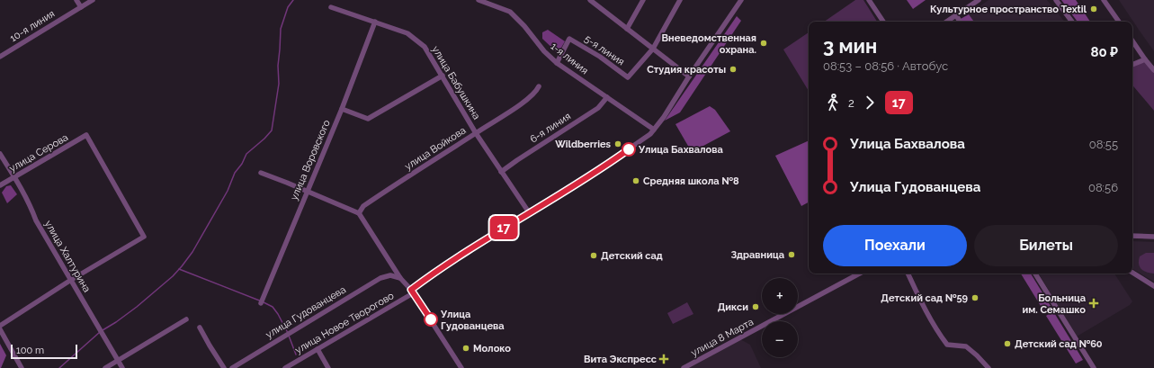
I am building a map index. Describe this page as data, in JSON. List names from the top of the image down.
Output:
{
  "streets": {
    "street": [
      "10-я линия",
      "5-я линия",
      "1-я линия",
      "улица Бабушкина",
      "6-я линия",
      "улица Войкова",
      "улица Серова",
      "улица Воровского",
      "улица Халтурина",
      "улица Гудованцева",
      "улица Новое Творогово",
      "улица 8 Марта"
    ]
  },
  "crossings": [
    ["5-я линия", "1-я линия"],
    ["1-я линия", "6-я линия"],
    ["улица Бабушкина", "6-я линия"],
    ["улица Бабушкина", "улица Войкова"],
    ["улица Бабушкина", "улица Воровского"],
    ["улица Серова", "улица Халтурина"]
  ],
  "places": {
    "other": [
      "Культурное пространство Textil",
      "Вневедомственная охрана.",
      "Студия красоты",
      "Wildberries",
      "Улица Бахвалова",
      "Средняя школа №8",
      "Здравница",
      "Детский сад",
      "Детский сад №59",
      "Дикси",
      "Улица Гудованцева",
      "Детский сад №60",
      "Молоко"
    ],
    "health": ["Больница им. Семашко", "Вита Экспресс"]
  },
  "lines": ["bus line 17"],
  "scale_bar": "100 m",
  "page": {
    "on_map": "17",
    "heading": ["3 мин", "08:53 – 08:56 · Автобус", "80 ₽"],
    "legs": ["2", "17"],
    "list": [
      {
        "name": "Улица Бахвалова",
        "value": "08:55"
      },
      {
        "name": "Улица Гудованцева",
        "value": "08:56"
      }
    ],
    "buttons": ["Поехали", "Билеты"],
    "map_buttons": ["+", "−"],
    "scale": "100 m"
  }
}
